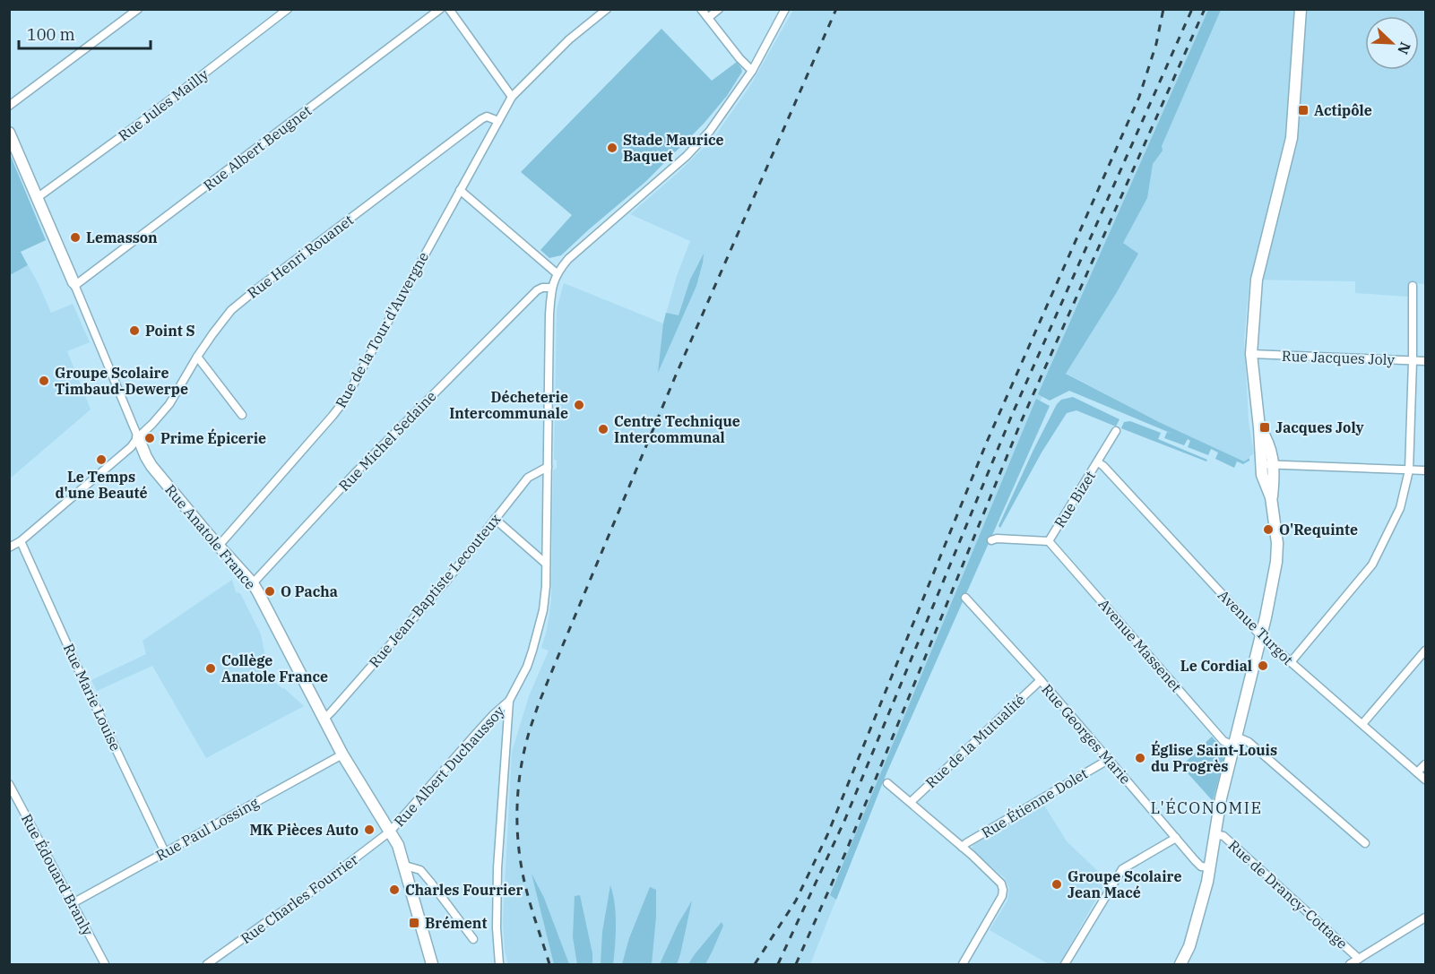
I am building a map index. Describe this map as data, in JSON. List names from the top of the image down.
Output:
{
  "streets": {
    "street": [
      "Rue Jules Mailly",
      "Rue Albert Beugnet",
      "Rue Henri Rouanet",
      "Rue de la Tour d'Auvergne",
      "Rue Jacques Joly",
      "Rue Michel Sedaine",
      "Rue Bizet",
      "Rue Anatole France",
      "Rue Jean-Baptiste Lecouteux",
      "Avenue Turgot",
      "Avenue Massenet",
      "Rue Marie Louise",
      "Rue Georges Marie",
      "Rue de la Mutualité",
      "Rue Albert Duchaussoy",
      "Rue Étienne Dolet",
      "Rue Paul Lossing",
      "Rue Édouard Branly",
      "Rue de Drancy-Cottage",
      "Rue Charles Fourrier"
    ]
  },
  "crossings": [
    ["Rue Jules Mailly", "Rue Anatole France"],
    ["Rue Albert Beugnet", "Rue Anatole France"],
    ["Rue Henri Rouanet", "Rue de la Tour d'Auvergne"],
    ["Rue Henri Rouanet", "Rue Anatole France"],
    ["Rue Henri Rouanet", "Rue Marie Louise"],
    ["Rue de la Tour d'Auvergne", "Rue Anatole France"],
    ["Rue Michel Sedaine", "Rue Anatole France"],
    ["Rue Bizet", "Avenue Turgot"],
    ["Rue Bizet", "Avenue Massenet"],
    ["Rue Anatole France", "Rue Jean-Baptiste Lecouteux"],
    ["Rue Anatole France", "Rue Albert Duchaussoy"],
    ["Rue Anatole France", "Rue Paul Lossing"],
    ["Rue Anatole France", "Rue Charles Fourrier"],
    ["Rue Marie Louise", "Rue Paul Lossing"],
    ["Rue Georges Marie", "Rue de la Mutualité"],
    ["Rue Georges Marie", "Rue Étienne Dolet"],
    ["Rue Albert Duchaussoy", "Rue Charles Fourrier"],
    ["Rue Paul Lossing", "Rue Édouard Branly"]
  ],
  "districts": ["L'ÉCONOMIE"],
  "places": {
    "transit": ["Actipôle", "Jacques Joly", "Brément"],
    "other": [
      "Stade Maurice Baquet",
      "Lemasson",
      "Point S",
      "Groupe Scolaire Timbaud-Dewerpe",
      "Décheterie Intercommunale",
      "Centre Technique Intercommunal",
      "Prime Épicerie",
      "Le Temps d'une Beauté",
      "O'Requinte",
      "O Pacha",
      "Le Cordial",
      "Collège Anatole France",
      "Église Saint-Louis du Progrès",
      "MK Pièces Auto",
      "Groupe Scolaire Jean Macé",
      "Charles Fourrier"
    ]
  },
  "scale_bar": "100 m",
  "north": "bottom right"
}
